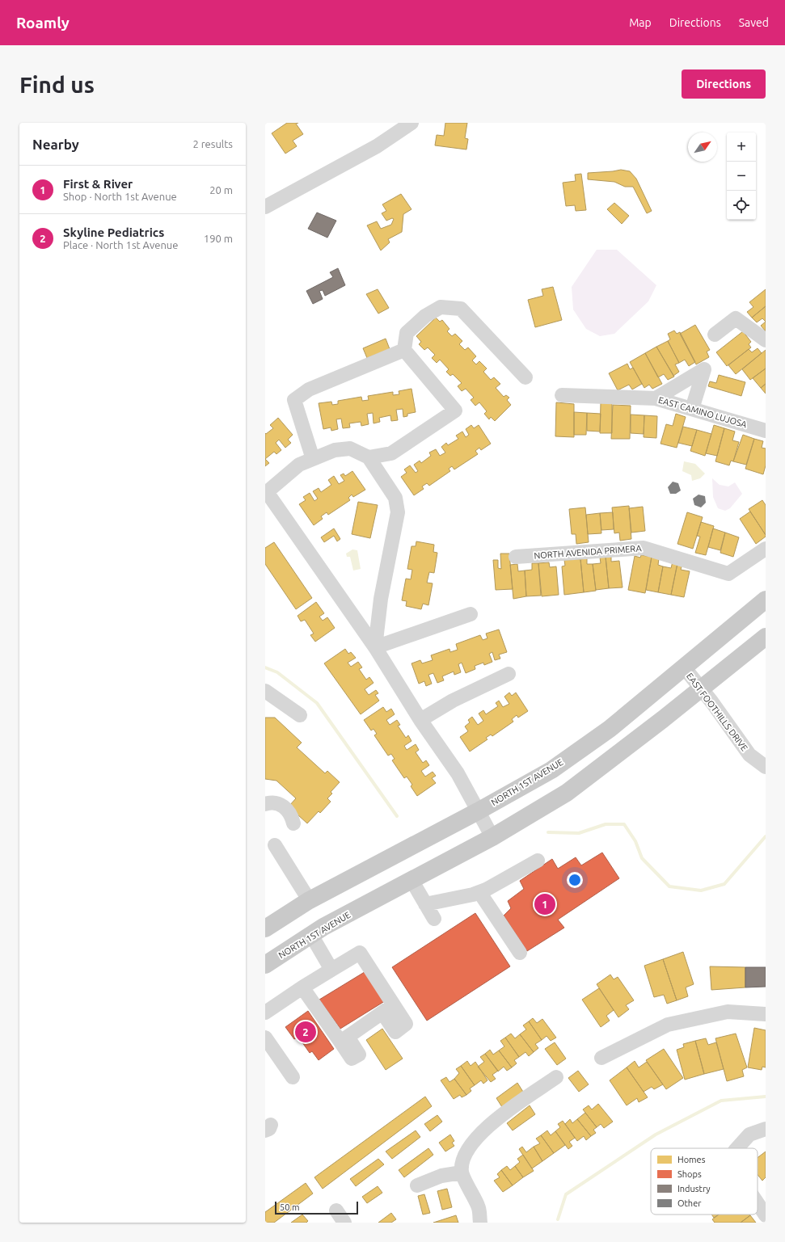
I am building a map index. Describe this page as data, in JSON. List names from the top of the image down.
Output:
{
  "streets": {
    "main road": ["NORTH 1ST AVENUE"],
    "street": ["EAST CAMINO LUJOSA", "NORTH AVENIDA PRIMERA", "EAST FOOTHILLS DRIVE"]
  },
  "crossings": [
    ["EAST FOOTHILLS DRIVE", "NORTH 1ST AVENUE"]
  ],
  "legend": [
    "Homes",
    "Shops",
    "Industry",
    "Other"
  ],
  "scale_bar": "50 m",
  "north": "top right",
  "page": {
    "header": "Roamly",
    "nav": ["Map", "Directions", "Saved"],
    "buttons": "Directions",
    "title": "Find us",
    "heading": ["Nearby", "2 results"],
    "map_buttons": ["+", "−"],
    "list": [
      {
        "mark": "1",
        "name": "First & River",
        "note": "Shop · North 1st Avenue",
        "value": "20 m"
      },
      {
        "mark": "2",
        "name": "Skyline Pediatrics",
        "note": "Place · North 1st Avenue",
        "value": "190 m"
      }
    ],
    "pins": ["1", "2"],
    "scale": "50 m"
  }
}
